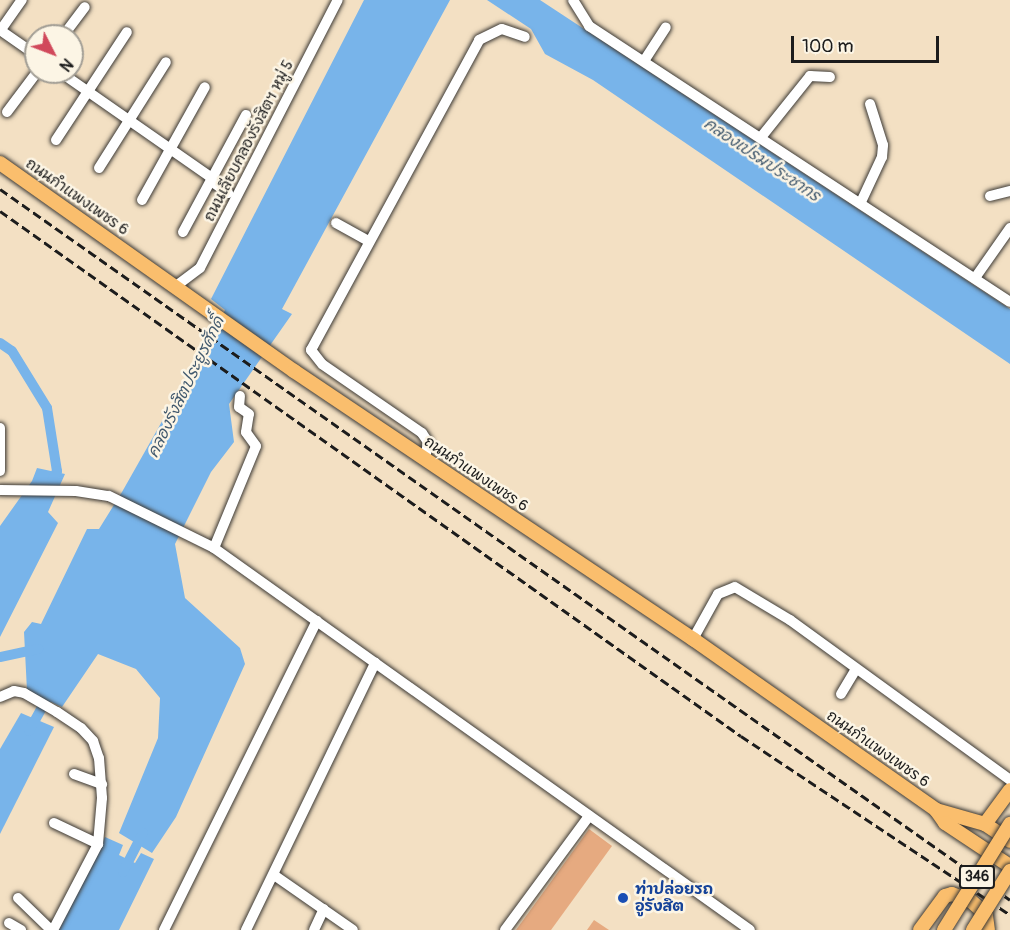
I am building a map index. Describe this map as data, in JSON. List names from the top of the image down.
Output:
{
  "streets": {
    "main road": ["ถนนกำแพงเพชร 6", "346"],
    "street": ["ถนนเลียบคลองรังสิตฯ หมู่ 5"]
  },
  "crossings": [
    ["ถนนเลียบคลองรังสิตฯ หมู่ 5", "ถนนกำแพงเพชร 6"]
  ],
  "water": ["คลองเปรมประชากร", "คลองรังสิตประยูรศักดิ์"],
  "places": ["ท่าปล่อยรถ อู่รังสิต"],
  "scale_bar": "100 m",
  "north": "bottom right"
}
